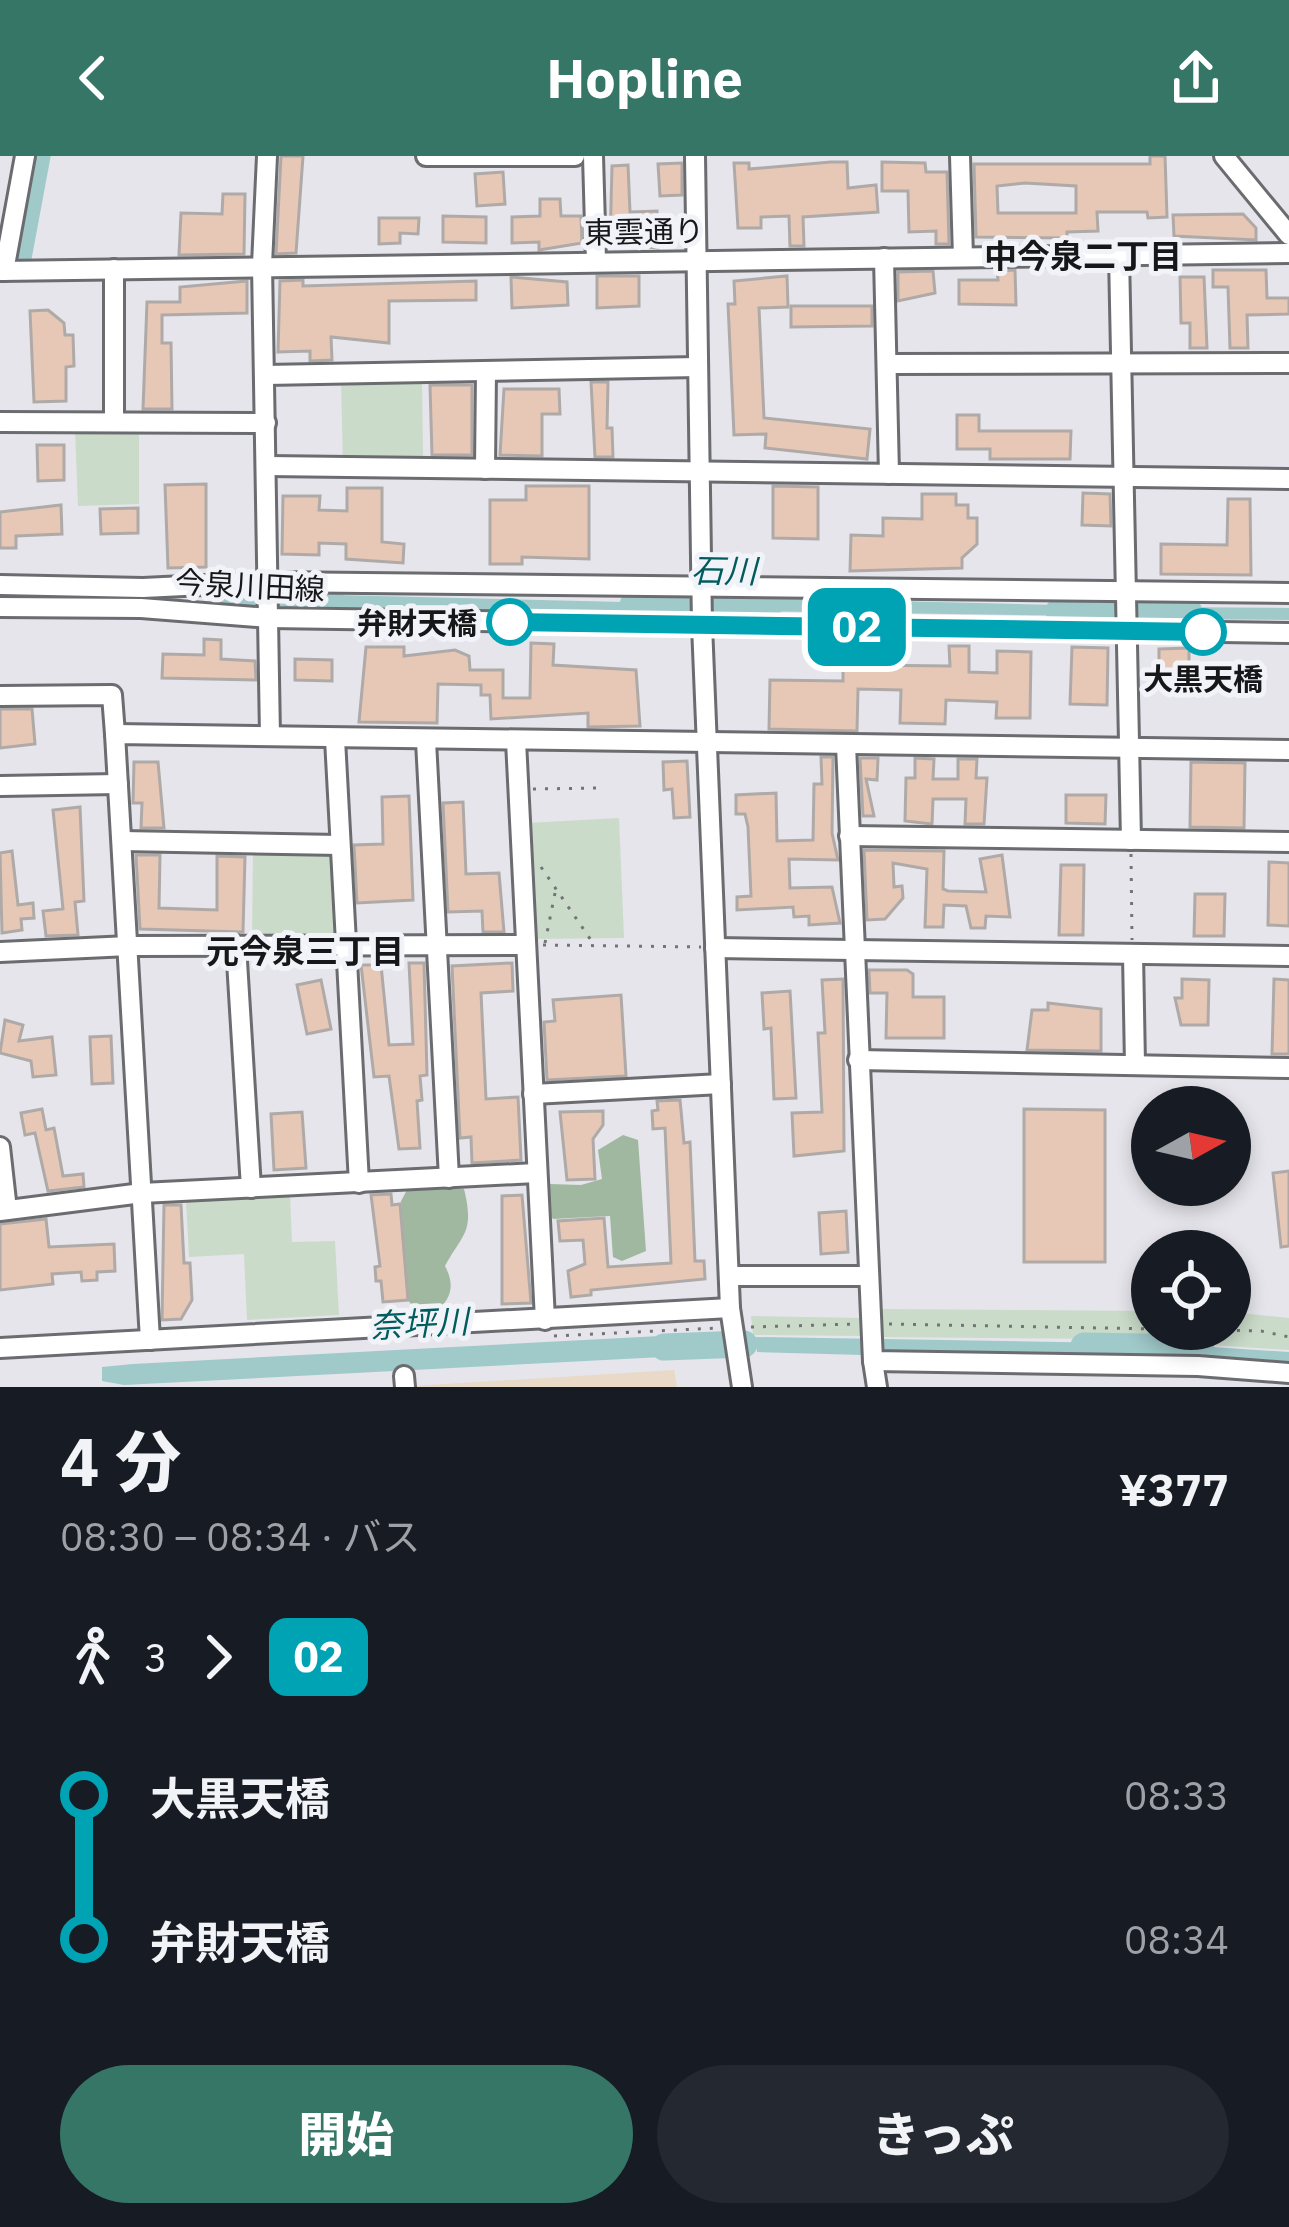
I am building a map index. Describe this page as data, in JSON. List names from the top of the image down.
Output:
{
  "streets": {
    "street": ["東雲通り", "今泉川田線"]
  },
  "districts": ["中今泉二丁目", "元今泉三丁目"],
  "water": ["石川", "奈坪川"],
  "places": ["弁財天橋", "大黒天橋"],
  "lines": ["bus line 02"],
  "north": "right",
  "page": {
    "header": "Hopline",
    "on_map": "02",
    "heading": ["4 分", "08:30 – 08:34 · バス", "¥377"],
    "legs": ["3", "02"],
    "list": [
      {
        "name": "大黒天橋",
        "value": "08:33"
      },
      {
        "name": "弁財天橋",
        "value": "08:34"
      }
    ],
    "buttons": ["開始", "きっぷ"]
  }
}
